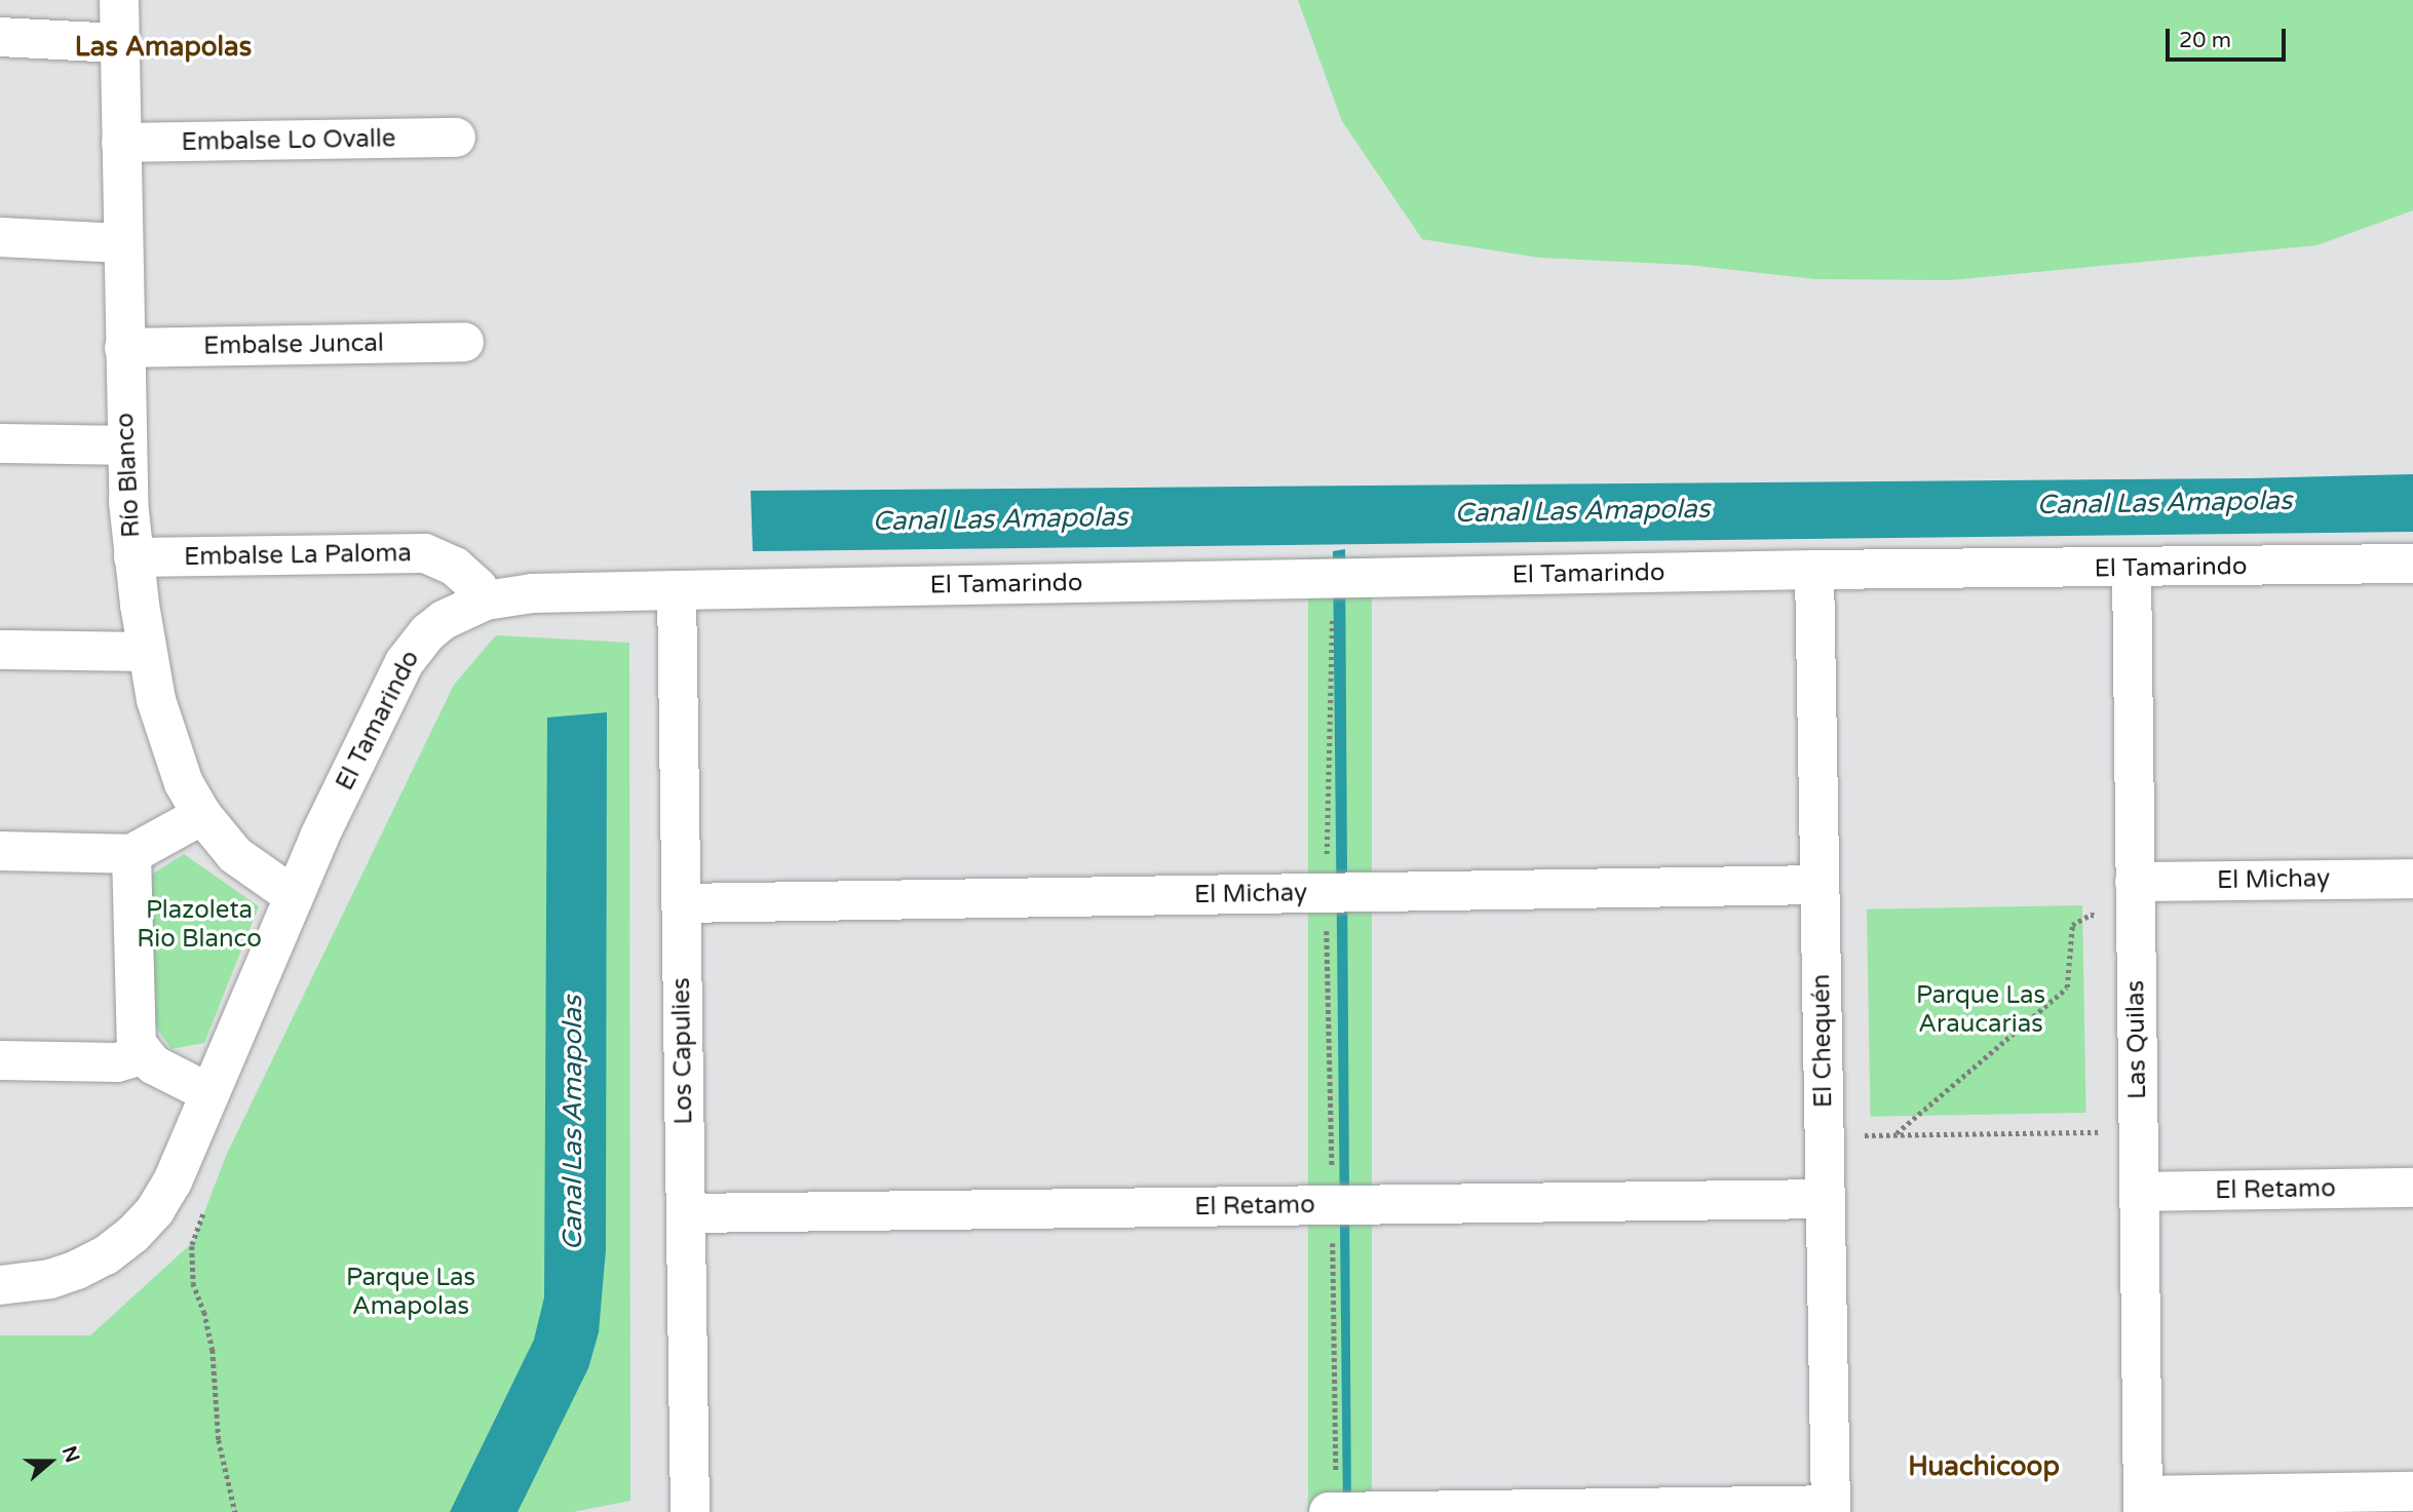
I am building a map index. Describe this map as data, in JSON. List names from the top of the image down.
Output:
{
  "streets": {
    "street": [
      "Embalse Lo Ovalle",
      "Embalse Juncal",
      "Río Blanco",
      "Embalse La Paloma",
      "El Tamarindo",
      "El Michay",
      "Las Quilas",
      "El Chequén",
      "Los Capulies",
      "El Retamo"
    ]
  },
  "crossings": [
    ["Embalse Lo Ovalle", "Río Blanco"],
    ["Embalse Juncal", "Río Blanco"],
    ["Río Blanco", "Embalse La Paloma"],
    ["Río Blanco", "El Tamarindo"],
    ["Embalse La Paloma", "El Tamarindo"],
    ["El Tamarindo", "Las Quilas"],
    ["El Tamarindo", "El Chequén"],
    ["El Tamarindo", "Los Capulies"],
    ["El Michay", "Las Quilas"],
    ["El Michay", "El Chequén"],
    ["El Michay", "Los Capulies"],
    ["Las Quilas", "El Retamo"],
    ["El Chequén", "El Retamo"],
    ["Los Capulies", "El Retamo"]
  ],
  "districts": ["Las Amapolas", "Huachicoop"],
  "water": ["Canal Las Amapolas"],
  "parks": ["Plazoleta Rio Blanco", "Parque Las Araucarias", "Parque Las Amapolas"],
  "scale_bar": "20 m",
  "north": "right"
}
